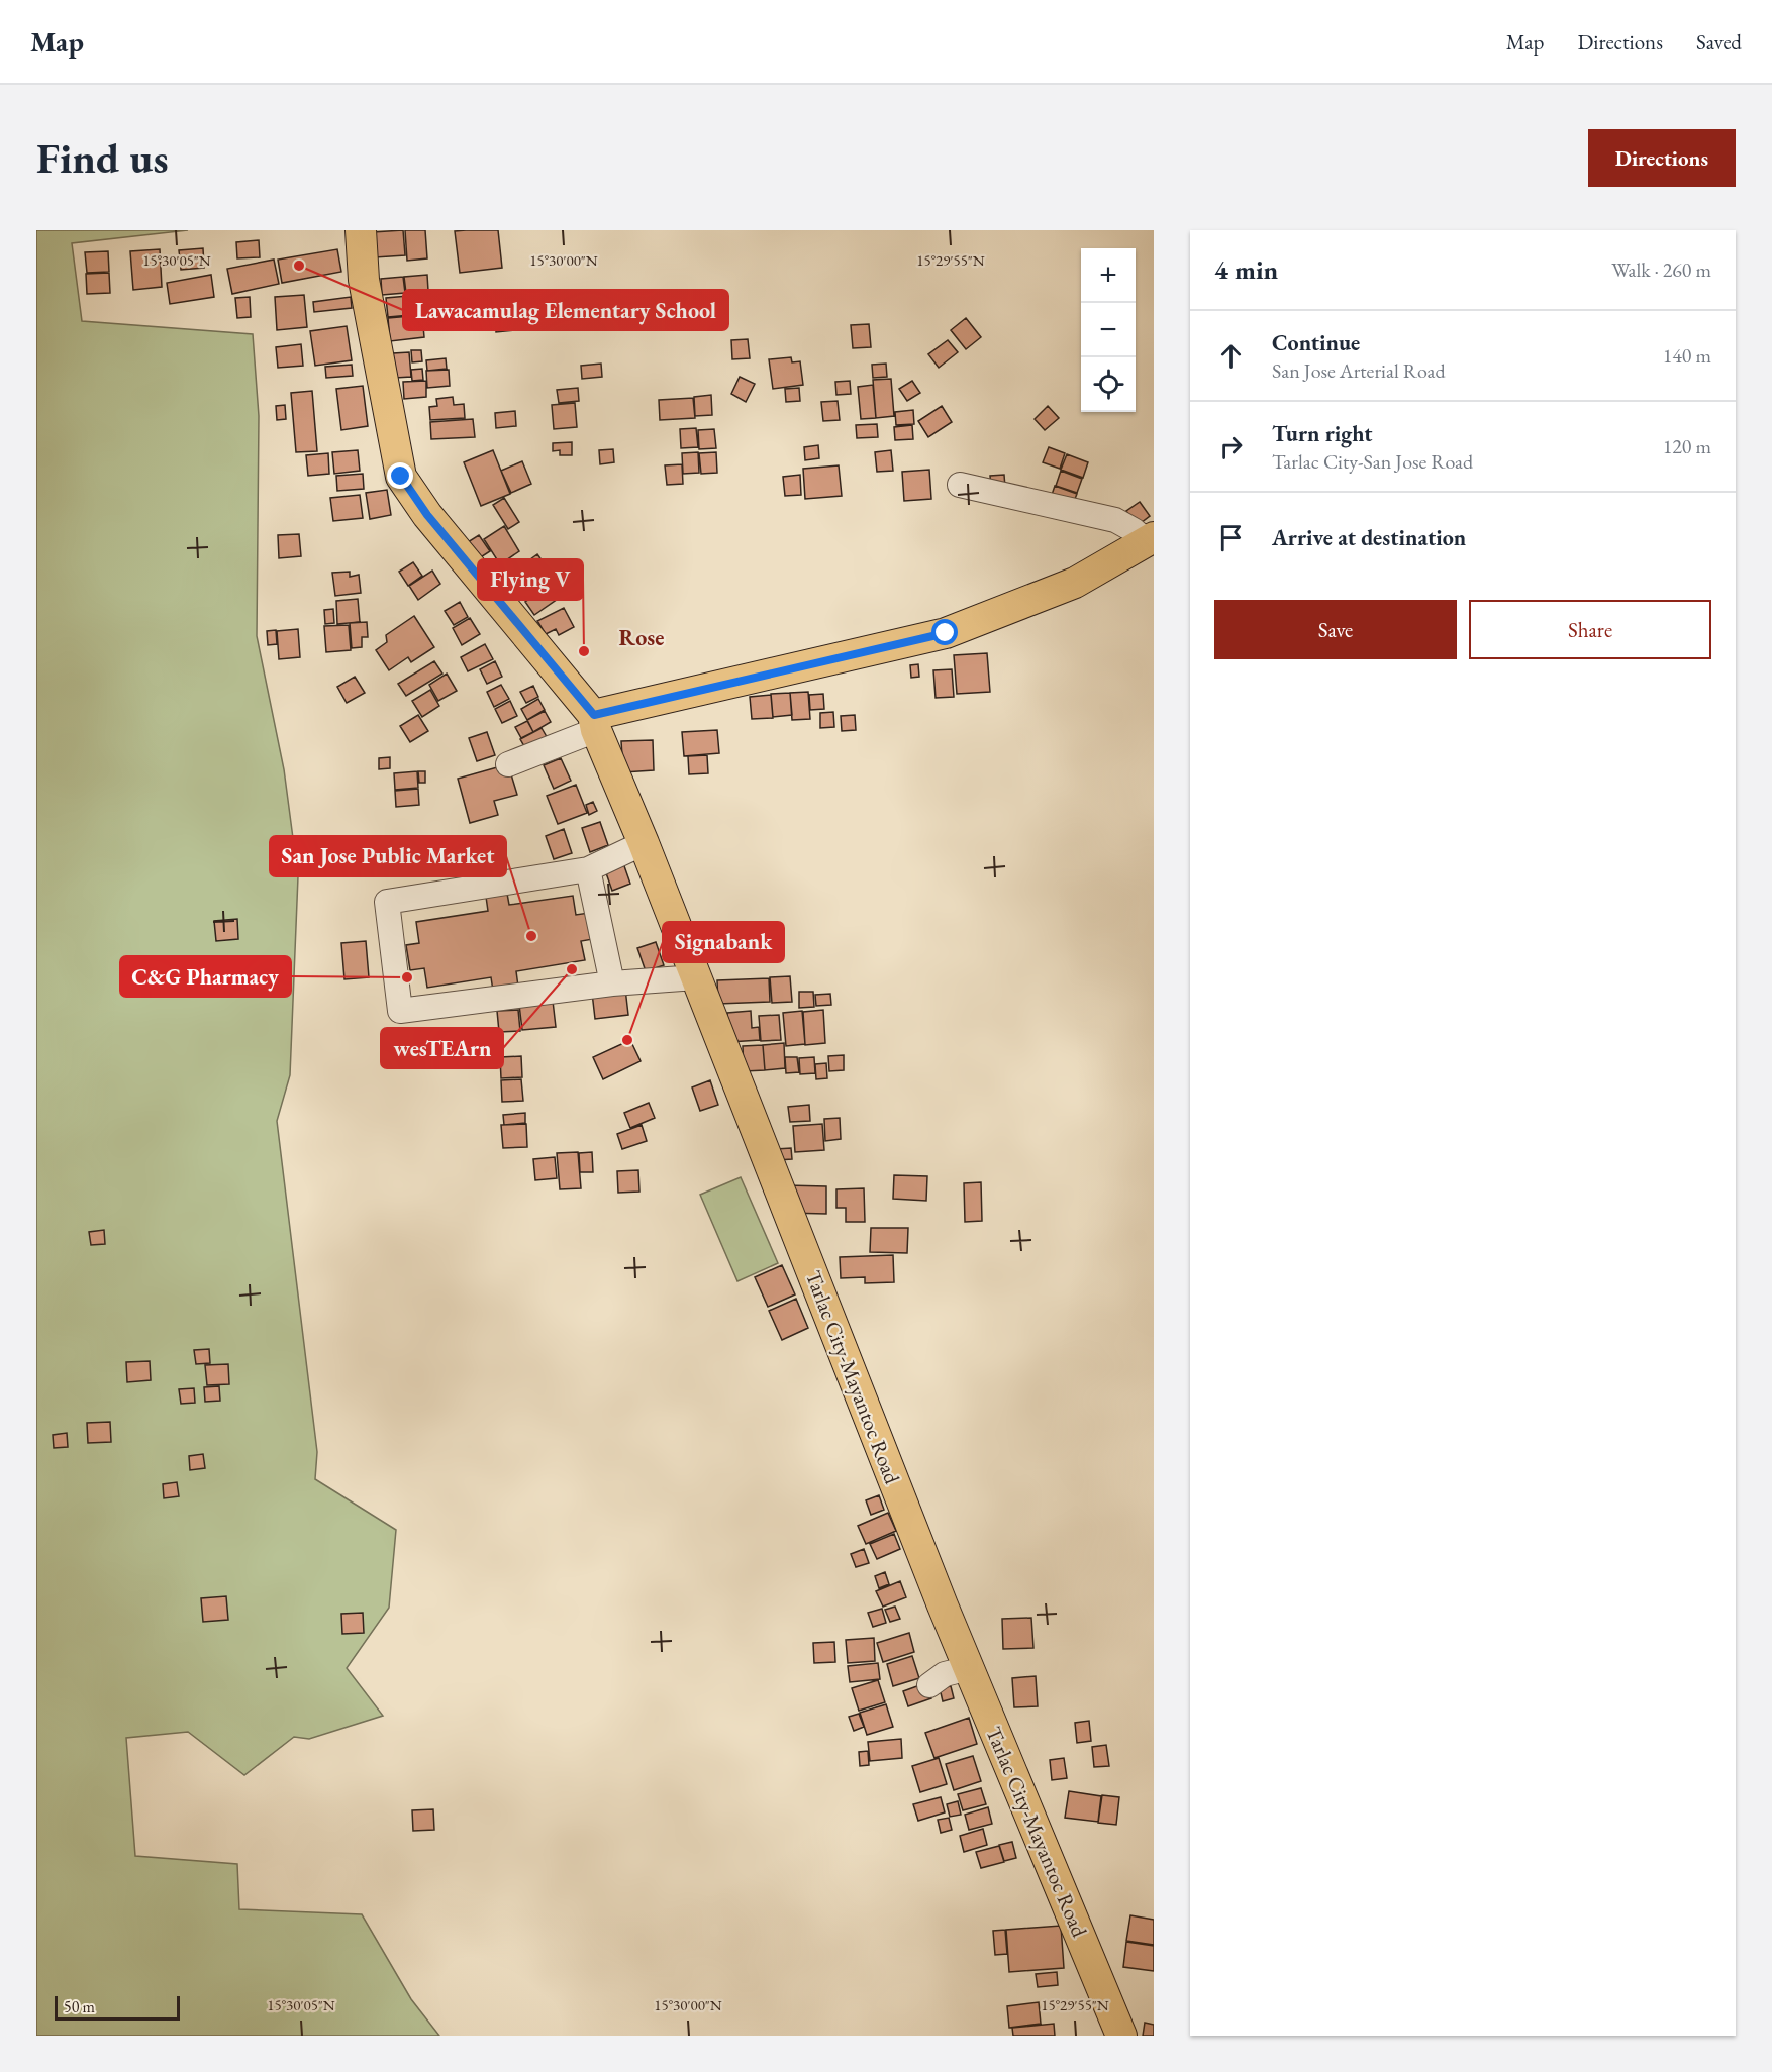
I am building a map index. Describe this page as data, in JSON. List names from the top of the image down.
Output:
{
  "streets": {
    "main road": ["Tarlac City-Mayantoc Road"]
  },
  "districts": ["Rose"],
  "places": [
    "Lawacamulag Elementary School",
    "Flying V",
    "San Jose Public Market",
    "wesTEArn",
    "C&G Pharmacy",
    "Signabank"
  ],
  "scale_bar": "50 m",
  "page": {
    "header": "Map",
    "nav": ["Map", "Directions", "Saved"],
    "buttons": [
      "Directions",
      ["Save", "Share"]
    ],
    "title": "Find us",
    "heading": ["4 min", "Walk · 260 m"],
    "map_buttons": ["+", "−"],
    "list": [
      ["Continue", "San Jose Arterial Road", "140 m"],
      ["Turn right", "Tarlac City-San Jose Road", "120 m"],
      "Arrive at destination"
    ],
    "scale": "50 m"
  },
  "coordinates": ["15°30'05\"N", "15°30'00\"N", "15°29'55\"N"]
}
